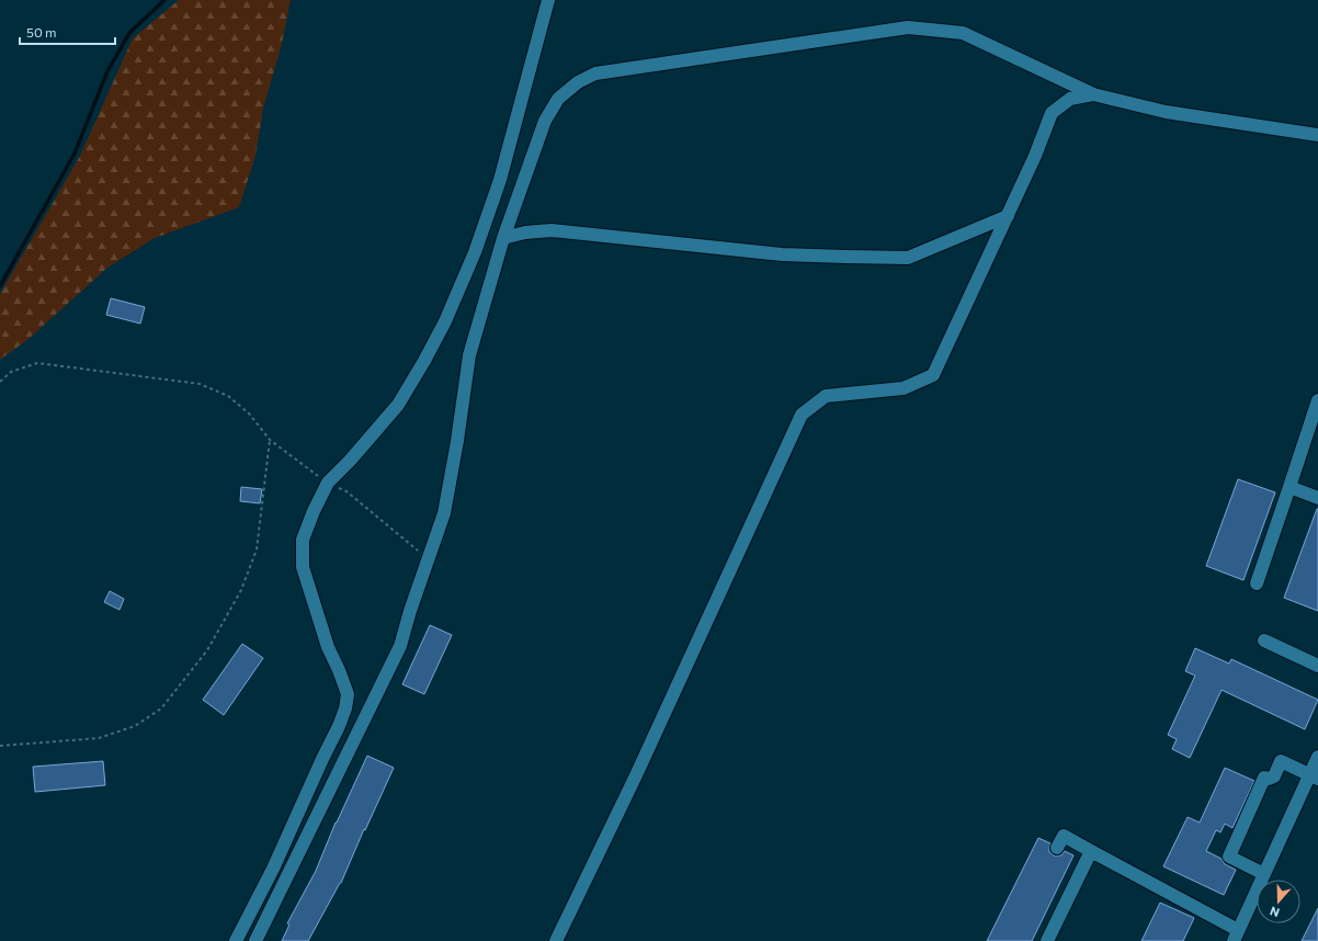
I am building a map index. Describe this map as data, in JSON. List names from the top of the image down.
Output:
{
  "scale_bar": "50 m",
  "north": "bottom"
}
